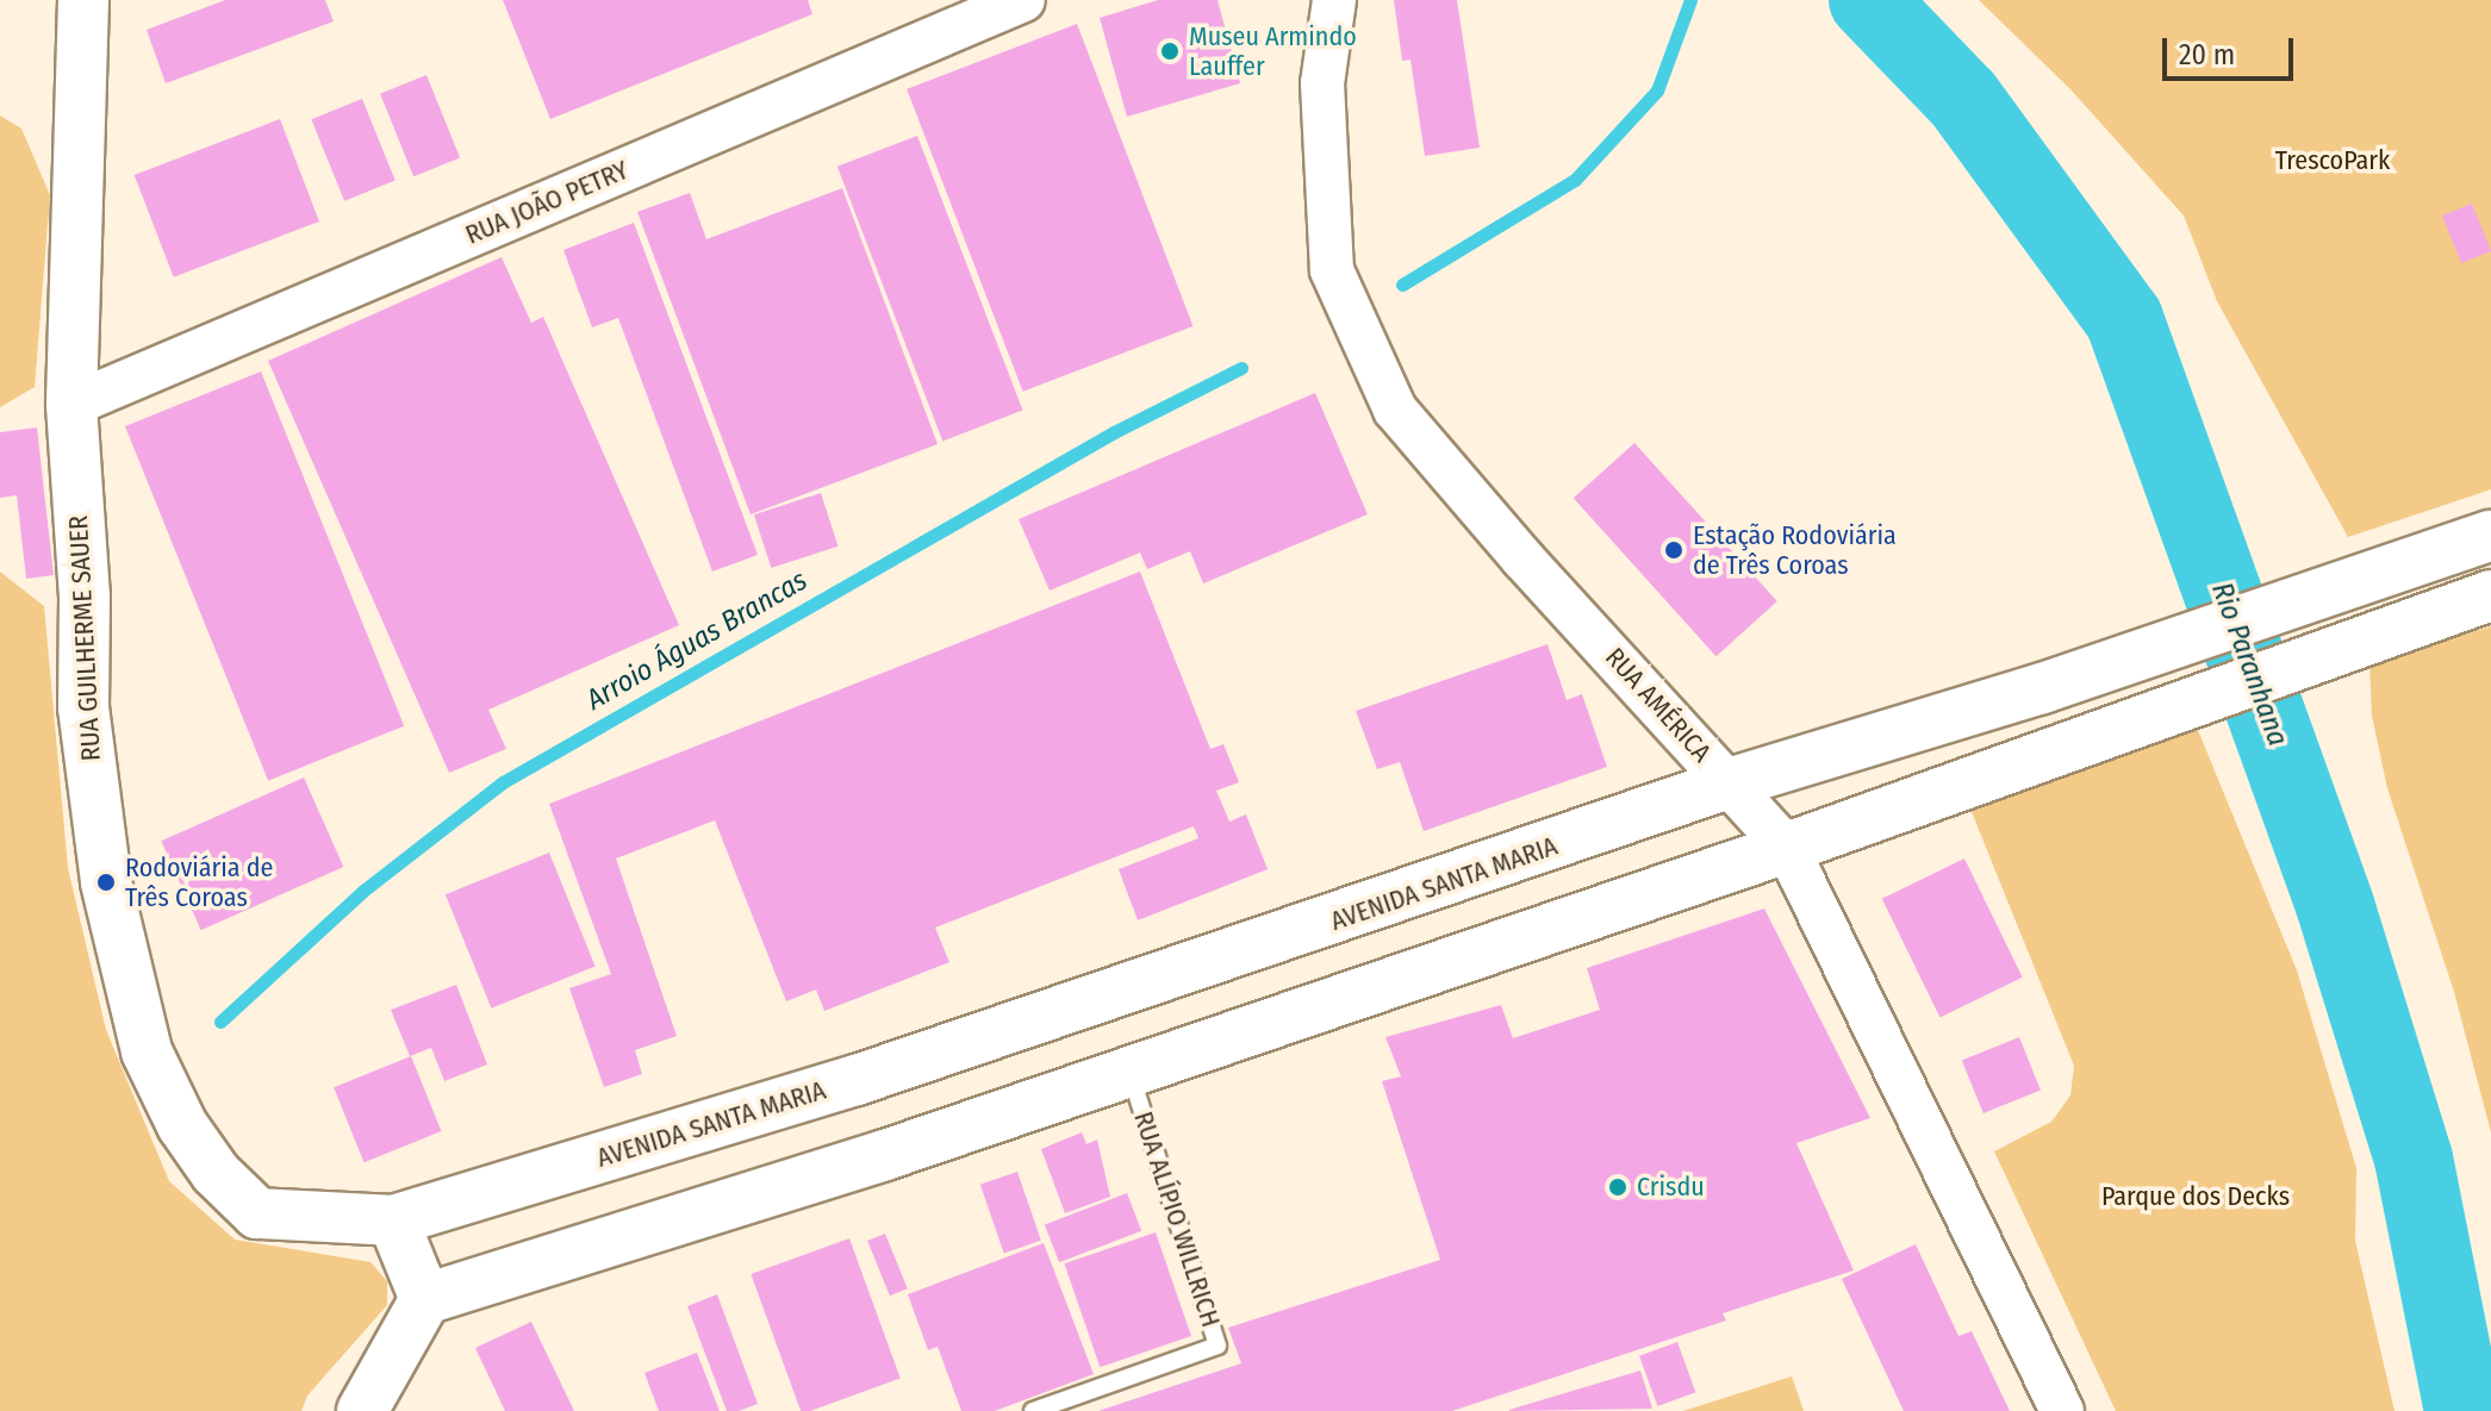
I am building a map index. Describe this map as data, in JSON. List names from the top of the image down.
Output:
{
  "streets": {
    "main road": ["RUA GUILHERME SAUER", "AVENIDA SANTA MARIA"],
    "street": ["RUA JOÃO PETRY", "RUA AMÉRICA"],
    "lane": ["RUA ALÍPIO WILLRICH"]
  },
  "crossings": [
    ["RUA JOÃO PETRY", "RUA GUILHERME SAUER"],
    ["RUA GUILHERME SAUER", "AVENIDA SANTA MARIA"],
    ["RUA AMÉRICA", "AVENIDA SANTA MARIA"]
  ],
  "water": ["Arroio Águas Brancas", "Rio Paranhana"],
  "parks": ["TrescoPark", "Parque dos Decks"],
  "places": [
    "Museu Armindo Lauffer",
    "Estação Rodoviária de Três Coroas",
    "Rodoviária de Três Coroas",
    "Crisdu"
  ],
  "scale_bar": "20 m"
}
